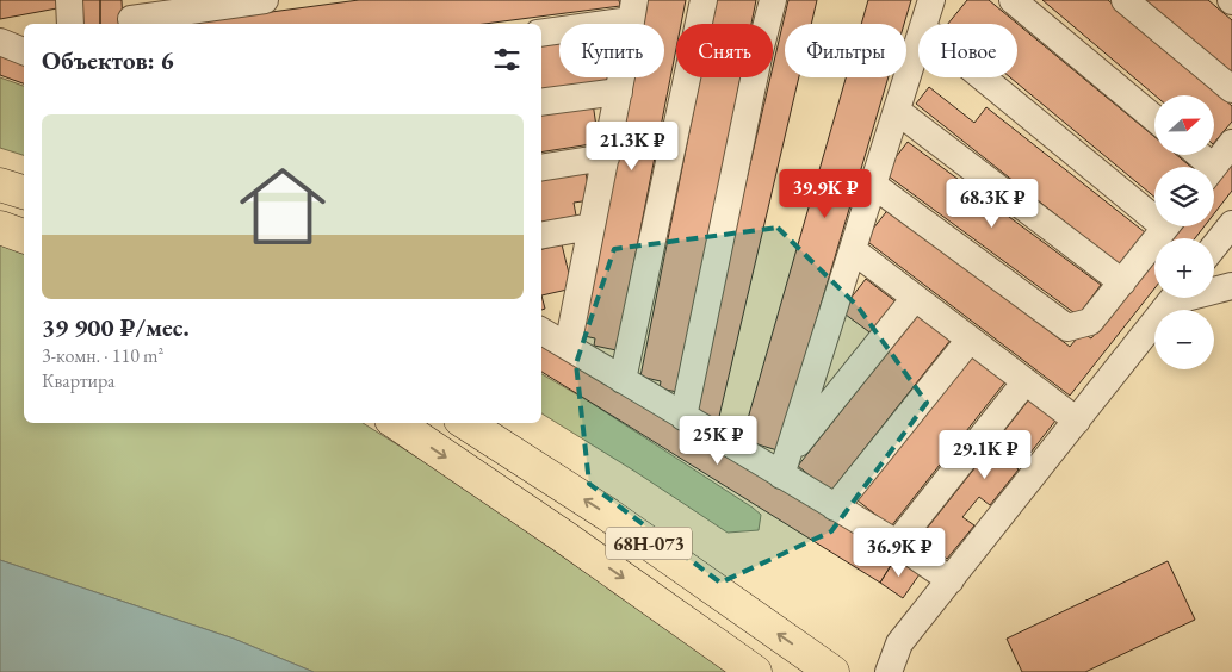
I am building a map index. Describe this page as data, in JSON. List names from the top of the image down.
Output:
{
  "streets": {
    "main road": ["68Н-073"]
  },
  "north": "right",
  "page": {
    "chip": [
      "Купить",
      "Снять",
      "Фильтры",
      "Новое"
    ],
    "heading": "Объектов: 6",
    "map_buttons": ["+", "−"],
    "list": [
      {
        "name": "39 900 ₽/мес.",
        "note": "3-комн. · 110 m² · Квартира"
      }
    ],
    "price": [
      "21.3K ₽",
      "39.9K ₽",
      "68.3K ₽",
      "25K ₽",
      "29.1K ₽",
      "36.9K ₽"
    ]
  }
}
